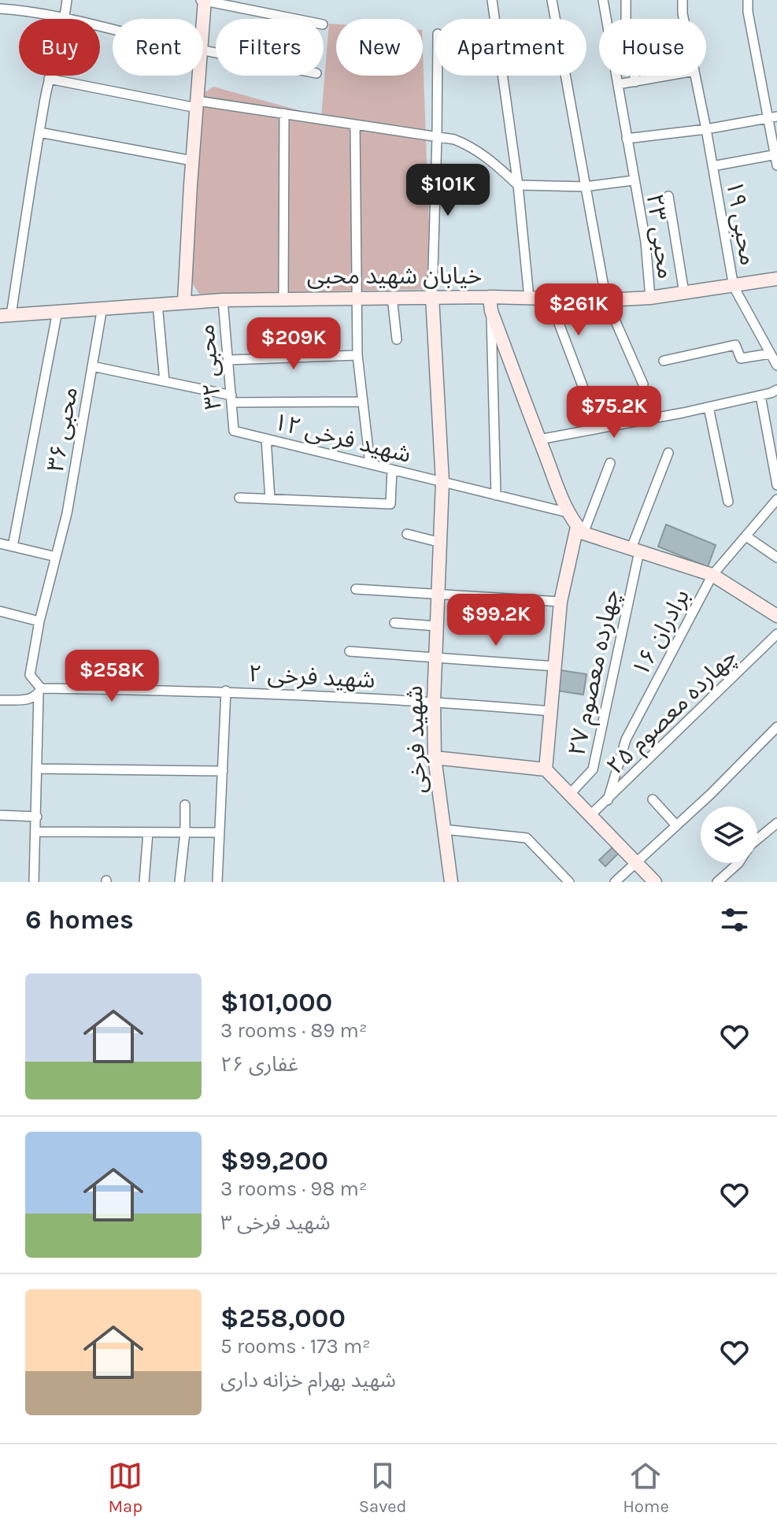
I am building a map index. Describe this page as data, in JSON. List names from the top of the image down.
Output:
{
  "streets": {
    "street": [
      "محبی ۱۹",
      "محبی ۲۳",
      "خیابان شهید محبی",
      "محبی ۳۲",
      "محبی ۳۶",
      "شهید فرخی ۱۲",
      "برادران ۱۶",
      "چهارده معصوم ۲۷",
      "شهید فرخی ۲",
      "چهارده معصوم ۲۵",
      "شهید فرخی"
    ]
  },
  "crossings": [
    ["محبی ۱۹", "خیابان شهید محبی"],
    ["محبی ۲۳", "خیابان شهید محبی"],
    ["خیابان شهید محبی", "محبی ۳۲"],
    ["خیابان شهید محبی", "محبی ۳۶"],
    ["خیابان شهید محبی", "شهید فرخی"],
    ["محبی ۳۲", "شهید فرخی ۱۲"],
    ["محبی ۳۶", "شهید فرخی ۲"],
    ["شهید فرخی ۱۲", "شهید فرخی"],
    ["برادران ۱۶", "چهارده معصوم ۲۵"],
    ["شهید فرخی ۲", "شهید فرخی"]
  ],
  "page": {
    "chip": [
      "Buy",
      "Rent",
      "Filters",
      "New",
      "Apartment",
      "House"
    ],
    "price": [
      "$101K",
      "$261K",
      "$209K",
      "$75.2K",
      "$99.2K",
      "$258K"
    ],
    "heading": "6 homes",
    "list": [
      {
        "name": "$101,000",
        "note": "3 rooms · 89 m² · غفاری ۲۶"
      },
      {
        "name": "$99,200",
        "note": "3 rooms · 98 m² · شهید فرخی ۳"
      },
      {
        "name": "$258,000",
        "note": "5 rooms · 173 m² · شهید بهرام خزانه داری"
      }
    ],
    "tabs": ["Map", "Saved", "Home"]
  }
}
